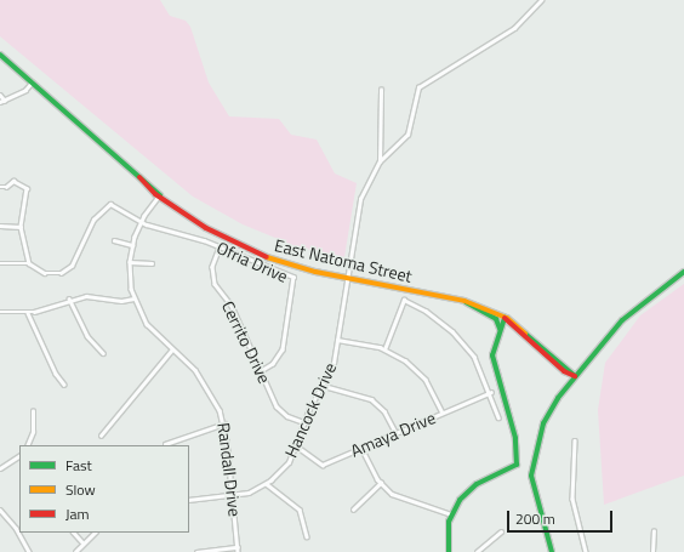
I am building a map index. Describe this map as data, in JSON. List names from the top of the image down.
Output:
{
  "streets": {
    "main road": ["East Natoma Street"],
    "street": [
      "Ofria Drive",
      "Cerrito Drive",
      "Hancock Drive",
      "Amaya Drive",
      "Randall Drive"
    ]
  },
  "crossings": [
    ["East Natoma Street", "Hancock Drive"],
    ["East Natoma Street", "Randall Drive"],
    ["Ofria Drive", "Cerrito Drive"],
    ["Ofria Drive", "Randall Drive"],
    ["Cerrito Drive", "Hancock Drive"],
    ["Hancock Drive", "Amaya Drive"],
    ["Hancock Drive", "Randall Drive"]
  ],
  "legend": ["Fast", "Slow", "Jam"],
  "scale_bar": "200 m"
}
